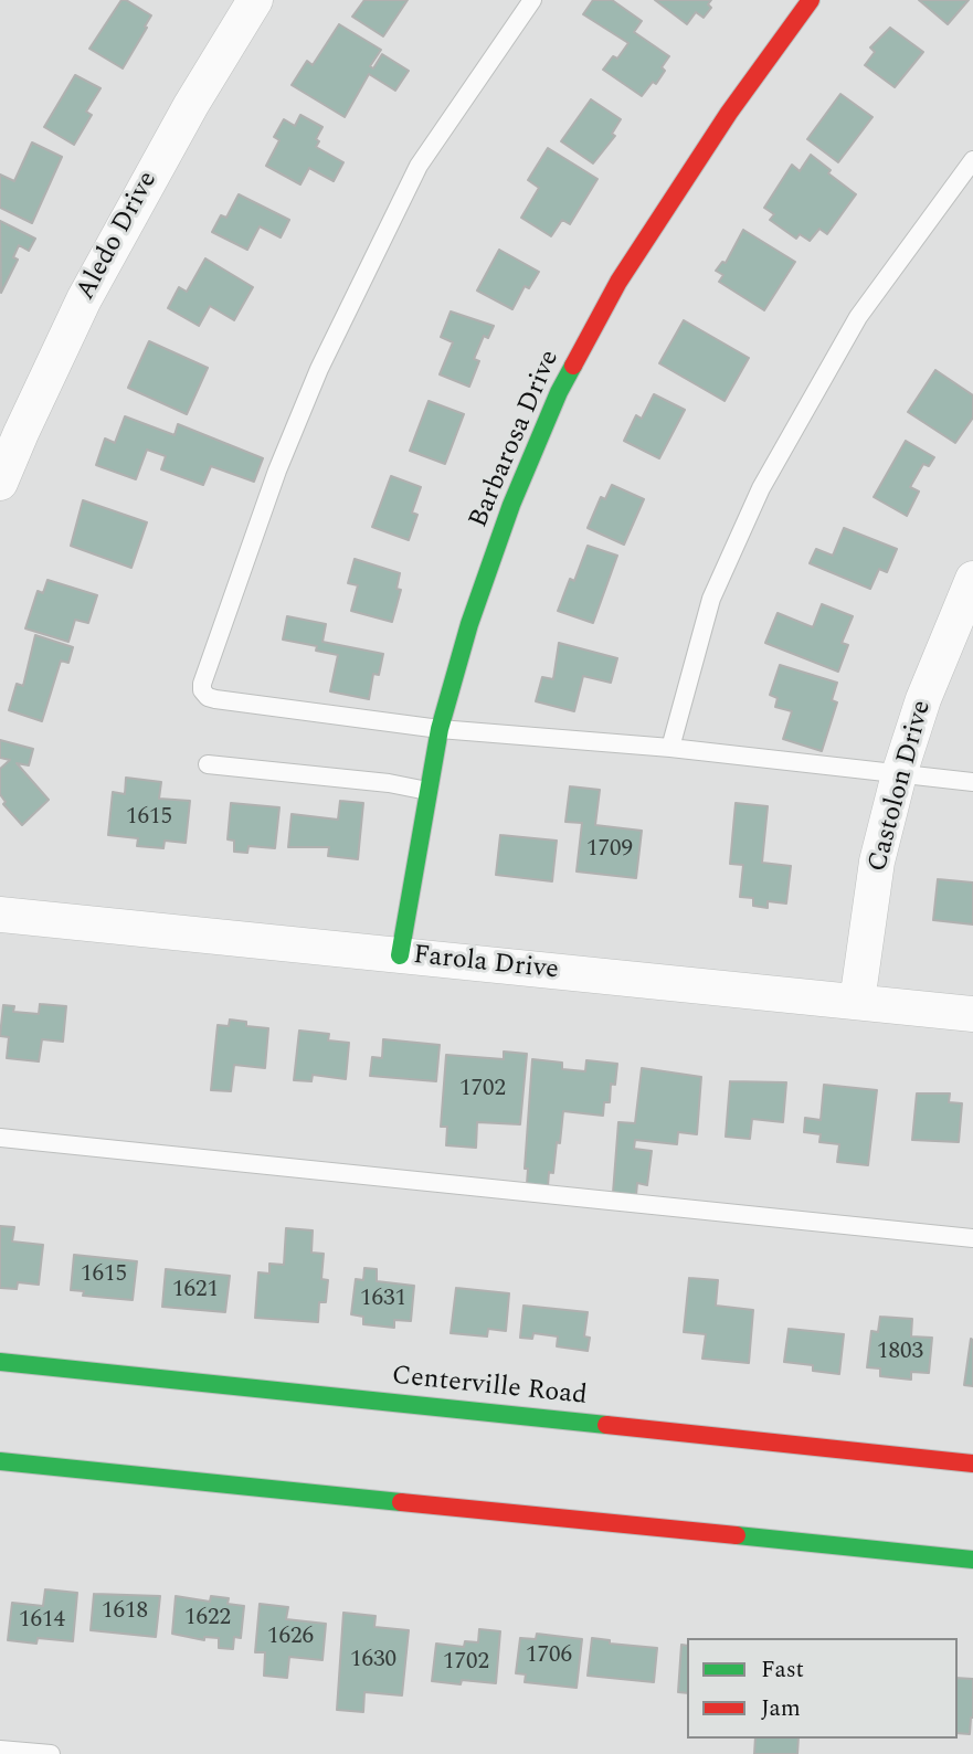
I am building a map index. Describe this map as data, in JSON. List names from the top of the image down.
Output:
{
  "streets": {
    "street": [
      "Aledo Drive",
      "Barbarosa Drive",
      "Castolon Drive",
      "Farola Drive",
      "Centerville Road"
    ]
  },
  "crossings": [
    ["Barbarosa Drive", "Farola Drive"],
    ["Castolon Drive", "Farola Drive"]
  ],
  "house_numbers": [
    "1615",
    "1709",
    "1702",
    "1615",
    "1621",
    "1631",
    "1803",
    "1618",
    "1622",
    "1614",
    "1626",
    "1706",
    "1630",
    "1702"
  ],
  "legend": ["Fast", "Jam"]
}
